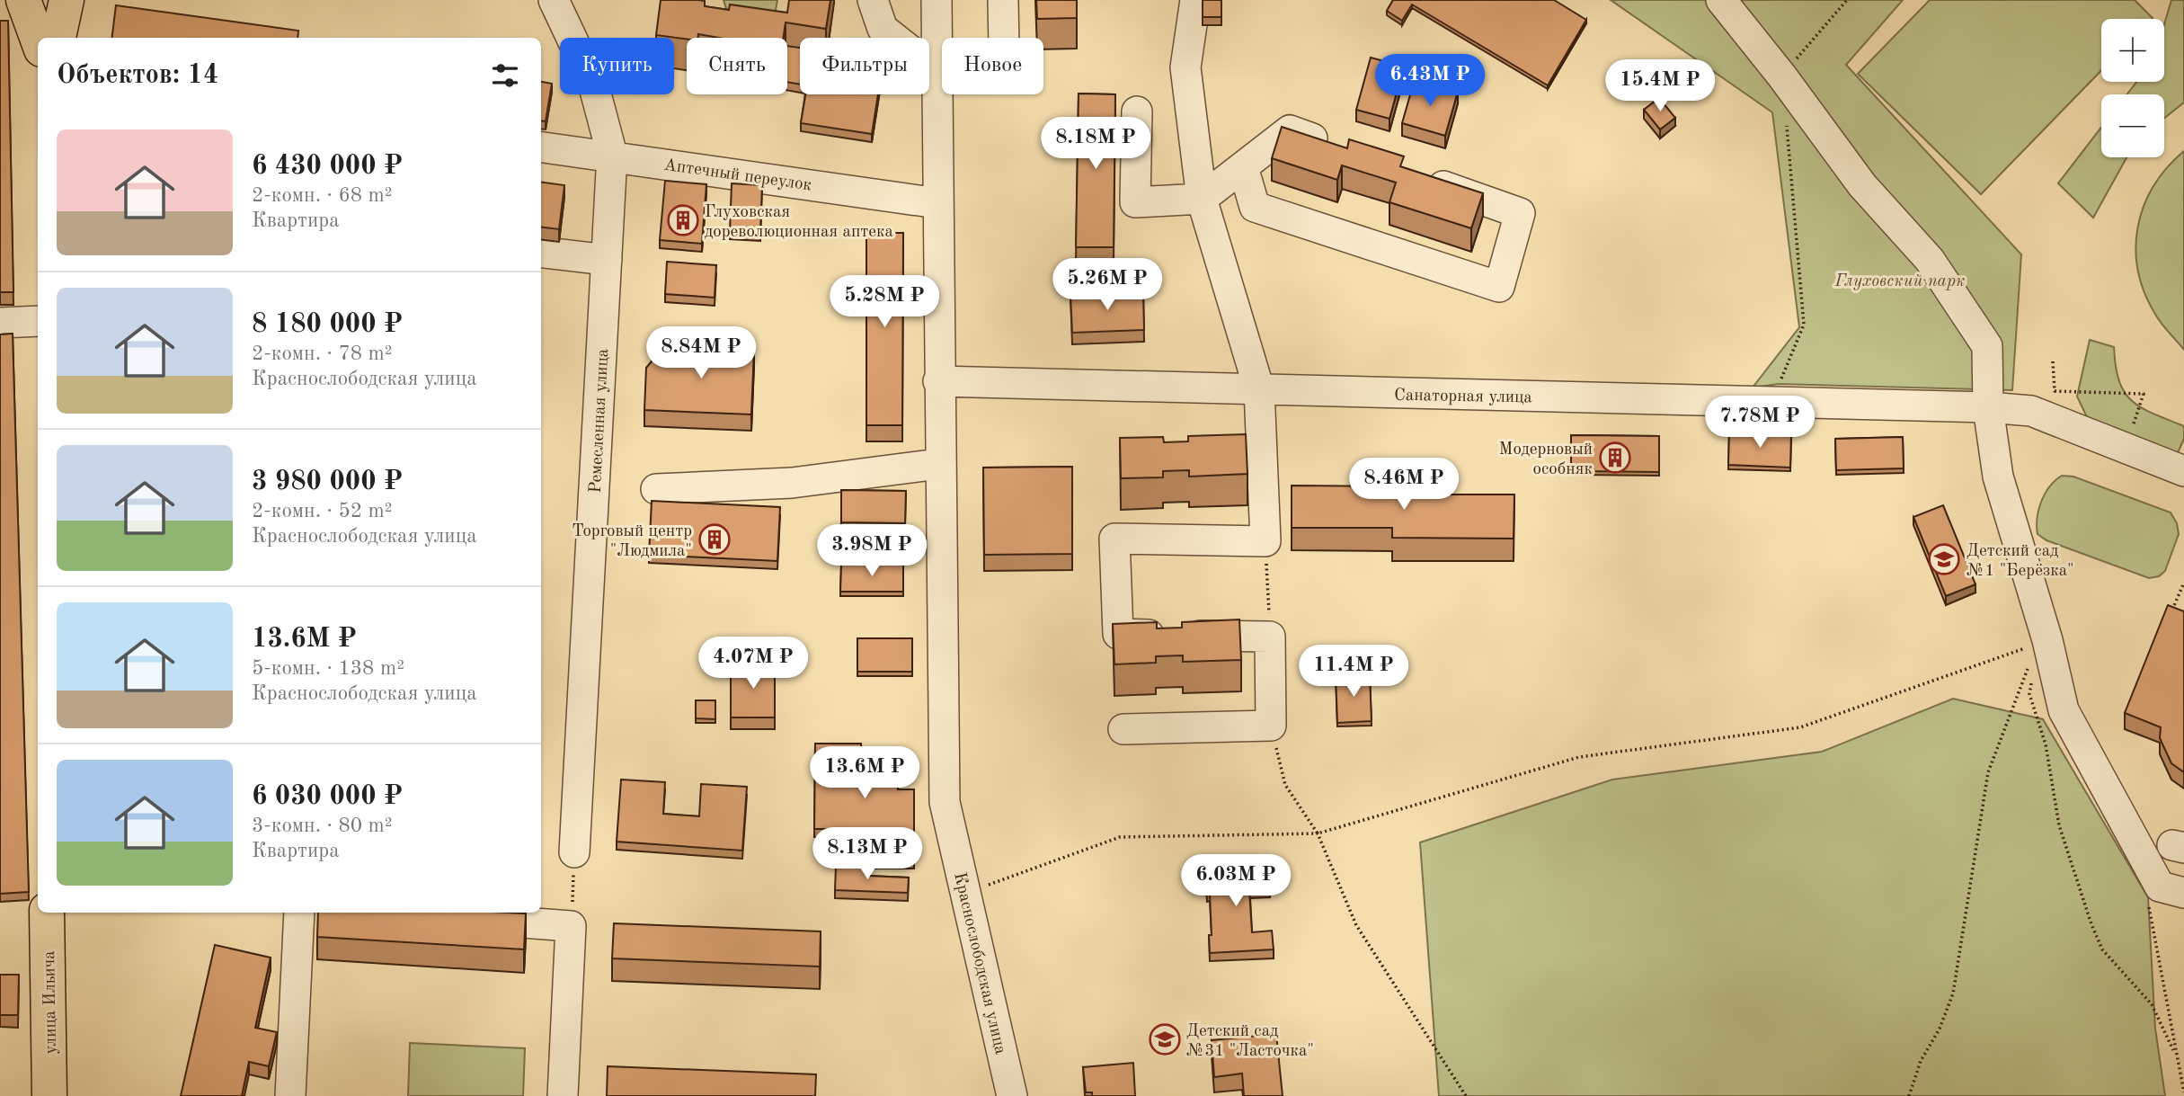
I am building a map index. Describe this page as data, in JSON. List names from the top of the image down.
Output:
{
  "streets": {
    "main road": ["улица Ильича"],
    "street": [
      "Аптечный переулок",
      "Санаторная улица",
      "Ремесленная улица",
      "Краснослободская улица"
    ]
  },
  "crossings": [
    ["Аптечный переулок", "Ремесленная улица"],
    ["Аптечный переулок", "Краснослободская улица"],
    ["Санаторная улица", "Краснослободская улица"]
  ],
  "parks": ["Глуховский парк"],
  "places": {
    "building": ["Глуховская дореволюционная аптека", "Модерновый особняк", "Торговый центр \"Людмила\""],
    "school or university": ["Детский сад №1 \"Берёзка\"", "Детский сад №31 \"Ласточка\""]
  },
  "page": {
    "map_buttons": ["+", "−"],
    "chip": [
      "Купить",
      "Снять",
      "Фильтры",
      "Новое"
    ],
    "heading": "Объектов: 14",
    "price": [
      "6.43M ₽",
      "15.4M ₽",
      "8.18M ₽",
      "5.26M ₽",
      "5.28M ₽",
      "8.84M ₽",
      "7.78M ₽",
      "8.46M ₽",
      "3.98M ₽",
      "4.07M ₽",
      "11.4M ₽",
      "13.6M ₽",
      "8.13M ₽",
      "6.03M ₽"
    ],
    "list": [
      {
        "name": "6 430 000 ₽",
        "note": "2-комн. · 68 m² · Квартира"
      },
      {
        "name": "8 180 000 ₽",
        "note": "2-комн. · 78 m² · Краснослободская улица"
      },
      {
        "name": "3 980 000 ₽",
        "note": "2-комн. · 52 m² · Краснослободская улица"
      },
      {
        "name": "13.6M ₽",
        "note": "5-комн. · 138 m² · Краснослободская улица"
      },
      {
        "name": "6 030 000 ₽",
        "note": "3-комн. · 80 m² · Квартира"
      }
    ]
  }
}
